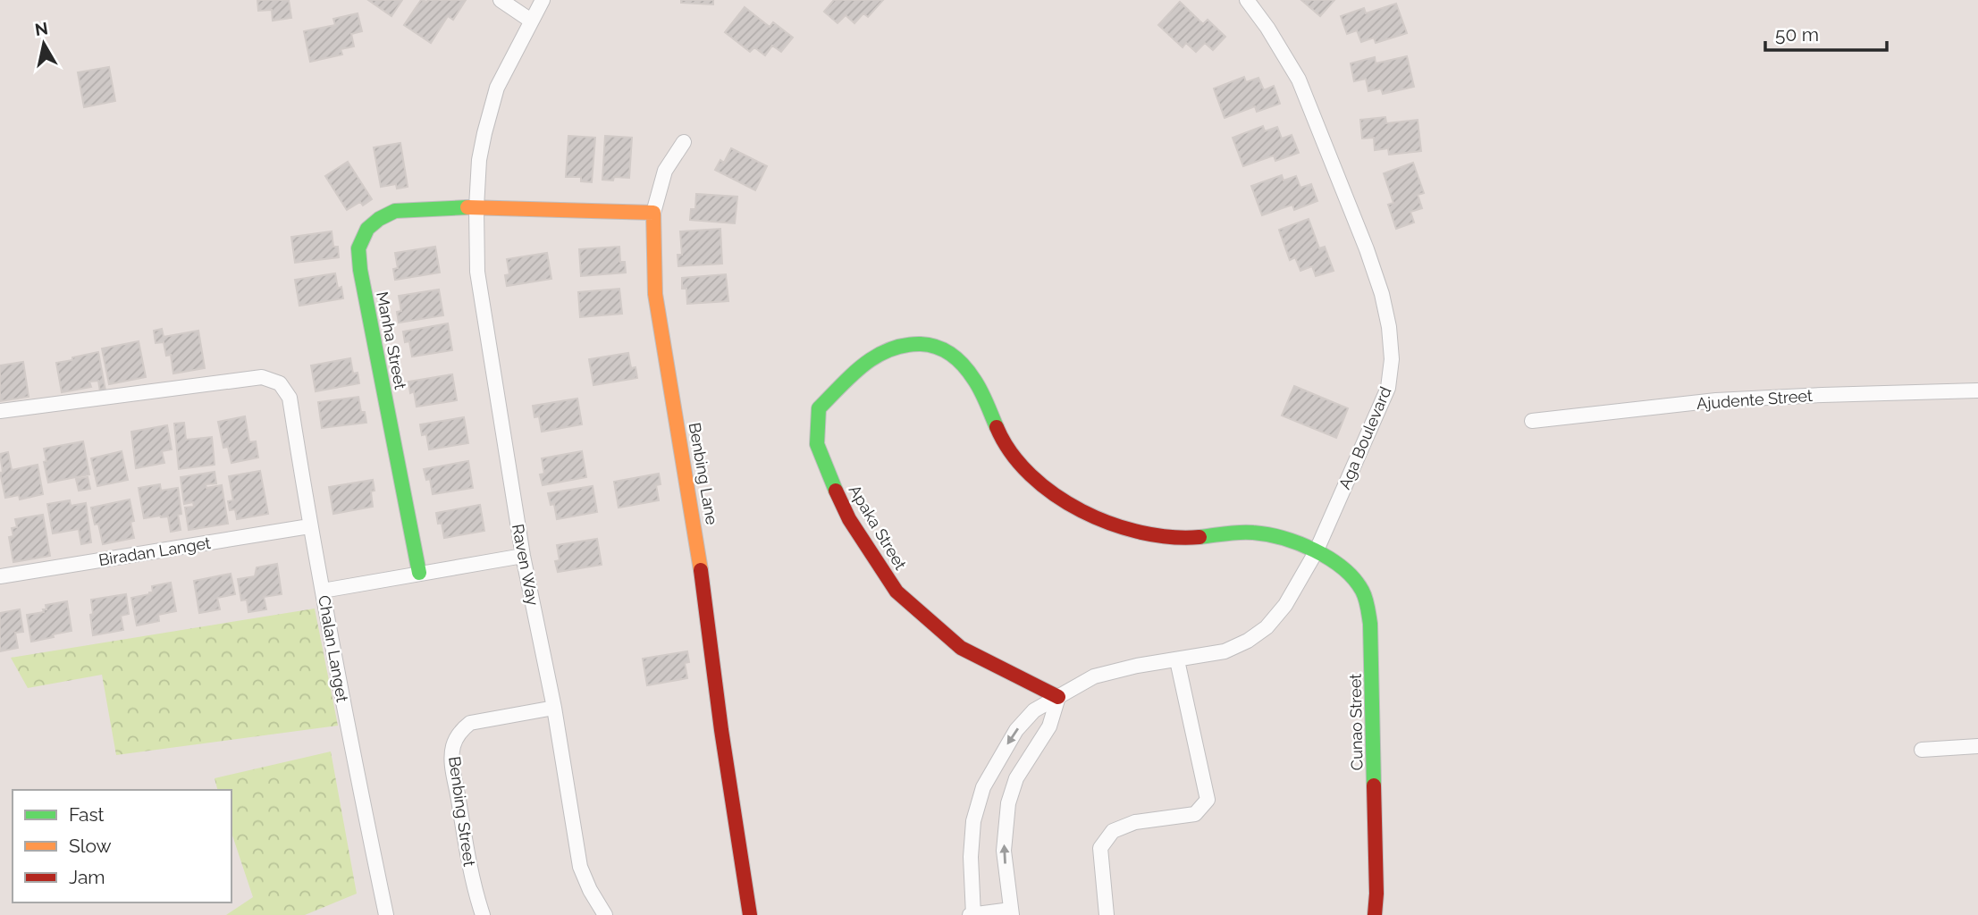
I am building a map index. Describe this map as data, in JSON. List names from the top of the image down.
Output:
{
  "streets": {
    "street": [
      "Manha Street",
      "Ajudente Street",
      "Aga Boulevard",
      "Benbing Lane",
      "Apaka Street",
      "Biradan Langet",
      "Raven Way",
      "Chalan Langet",
      "Cunao Street",
      "Benbing Street"
    ]
  },
  "crossings": [
    ["Manha Street", "Raven Way"],
    ["Aga Boulevard", "Apaka Street"],
    ["Aga Boulevard", "Cunao Street"],
    ["Apaka Street", "Cunao Street"],
    ["Biradan Langet", "Chalan Langet"],
    ["Raven Way", "Benbing Street"]
  ],
  "legend": ["Fast", "Slow", "Jam"],
  "scale_bar": "50 m",
  "north": "top"
}
